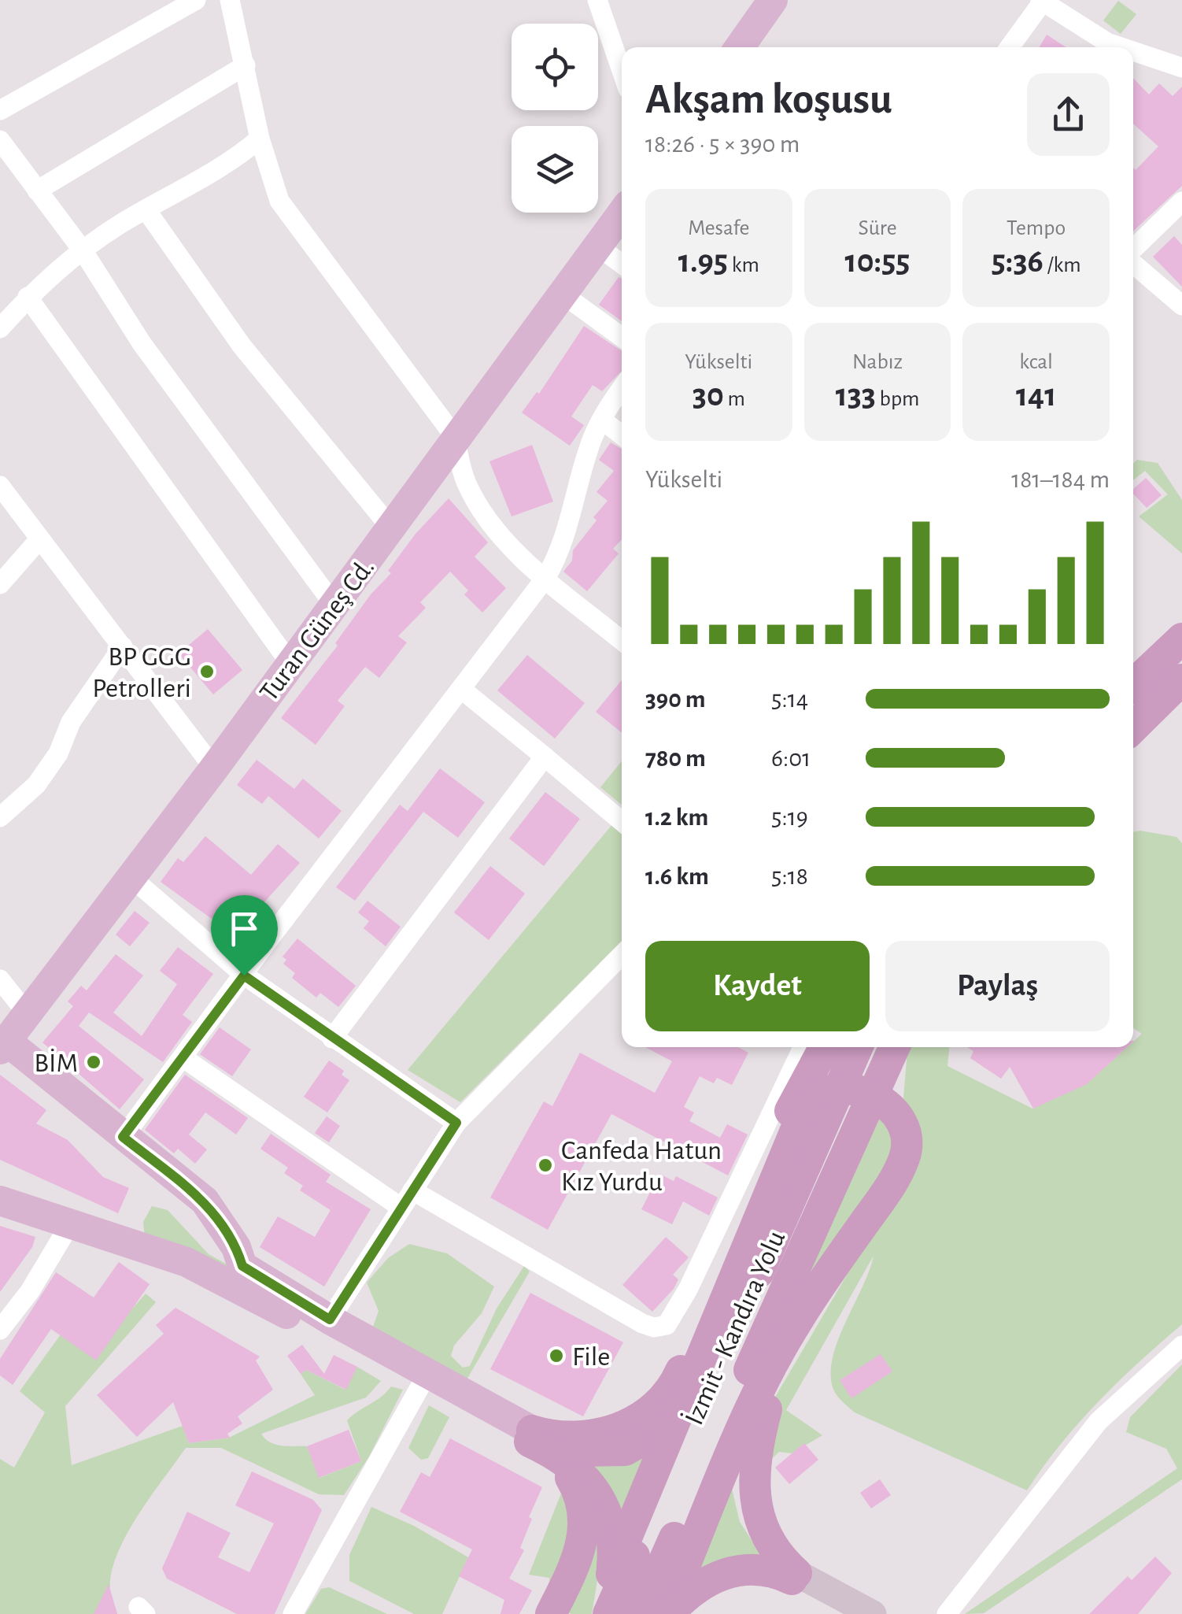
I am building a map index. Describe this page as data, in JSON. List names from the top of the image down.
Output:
{
  "streets": {
    "highway": ["İzmit - Kandıra Yolu"],
    "main road": ["Turan Güneş Cd."]
  },
  "places": [
    "BP GGG Petrolleri",
    "BİM",
    "Canfeda Hatun Kız Yurdu",
    "File"
  ],
  "page": {
    "heading": ["Akşam koşusu", "18:26 · 5 × 390 m"],
    "stats": [
      ["Mesafe", "1.95 km"],
      ["Süre", "10:55"],
      ["Tempo", "5:36 /km"],
      ["Yükselti", "30 m"],
      ["Nabız", "133 bpm"],
      ["kcal", "141"]
    ],
    "chart": ["Yükselti", "181–184 m"],
    "list": [
      {
        "name": "390 m",
        "note": "5:14"
      },
      {
        "name": "780 m",
        "note": "6:01"
      },
      {
        "name": "1.2 km",
        "note": "5:19"
      },
      {
        "name": "1.6 km",
        "note": "5:18"
      }
    ],
    "buttons": ["Kaydet", "Paylaş"]
  }
}
